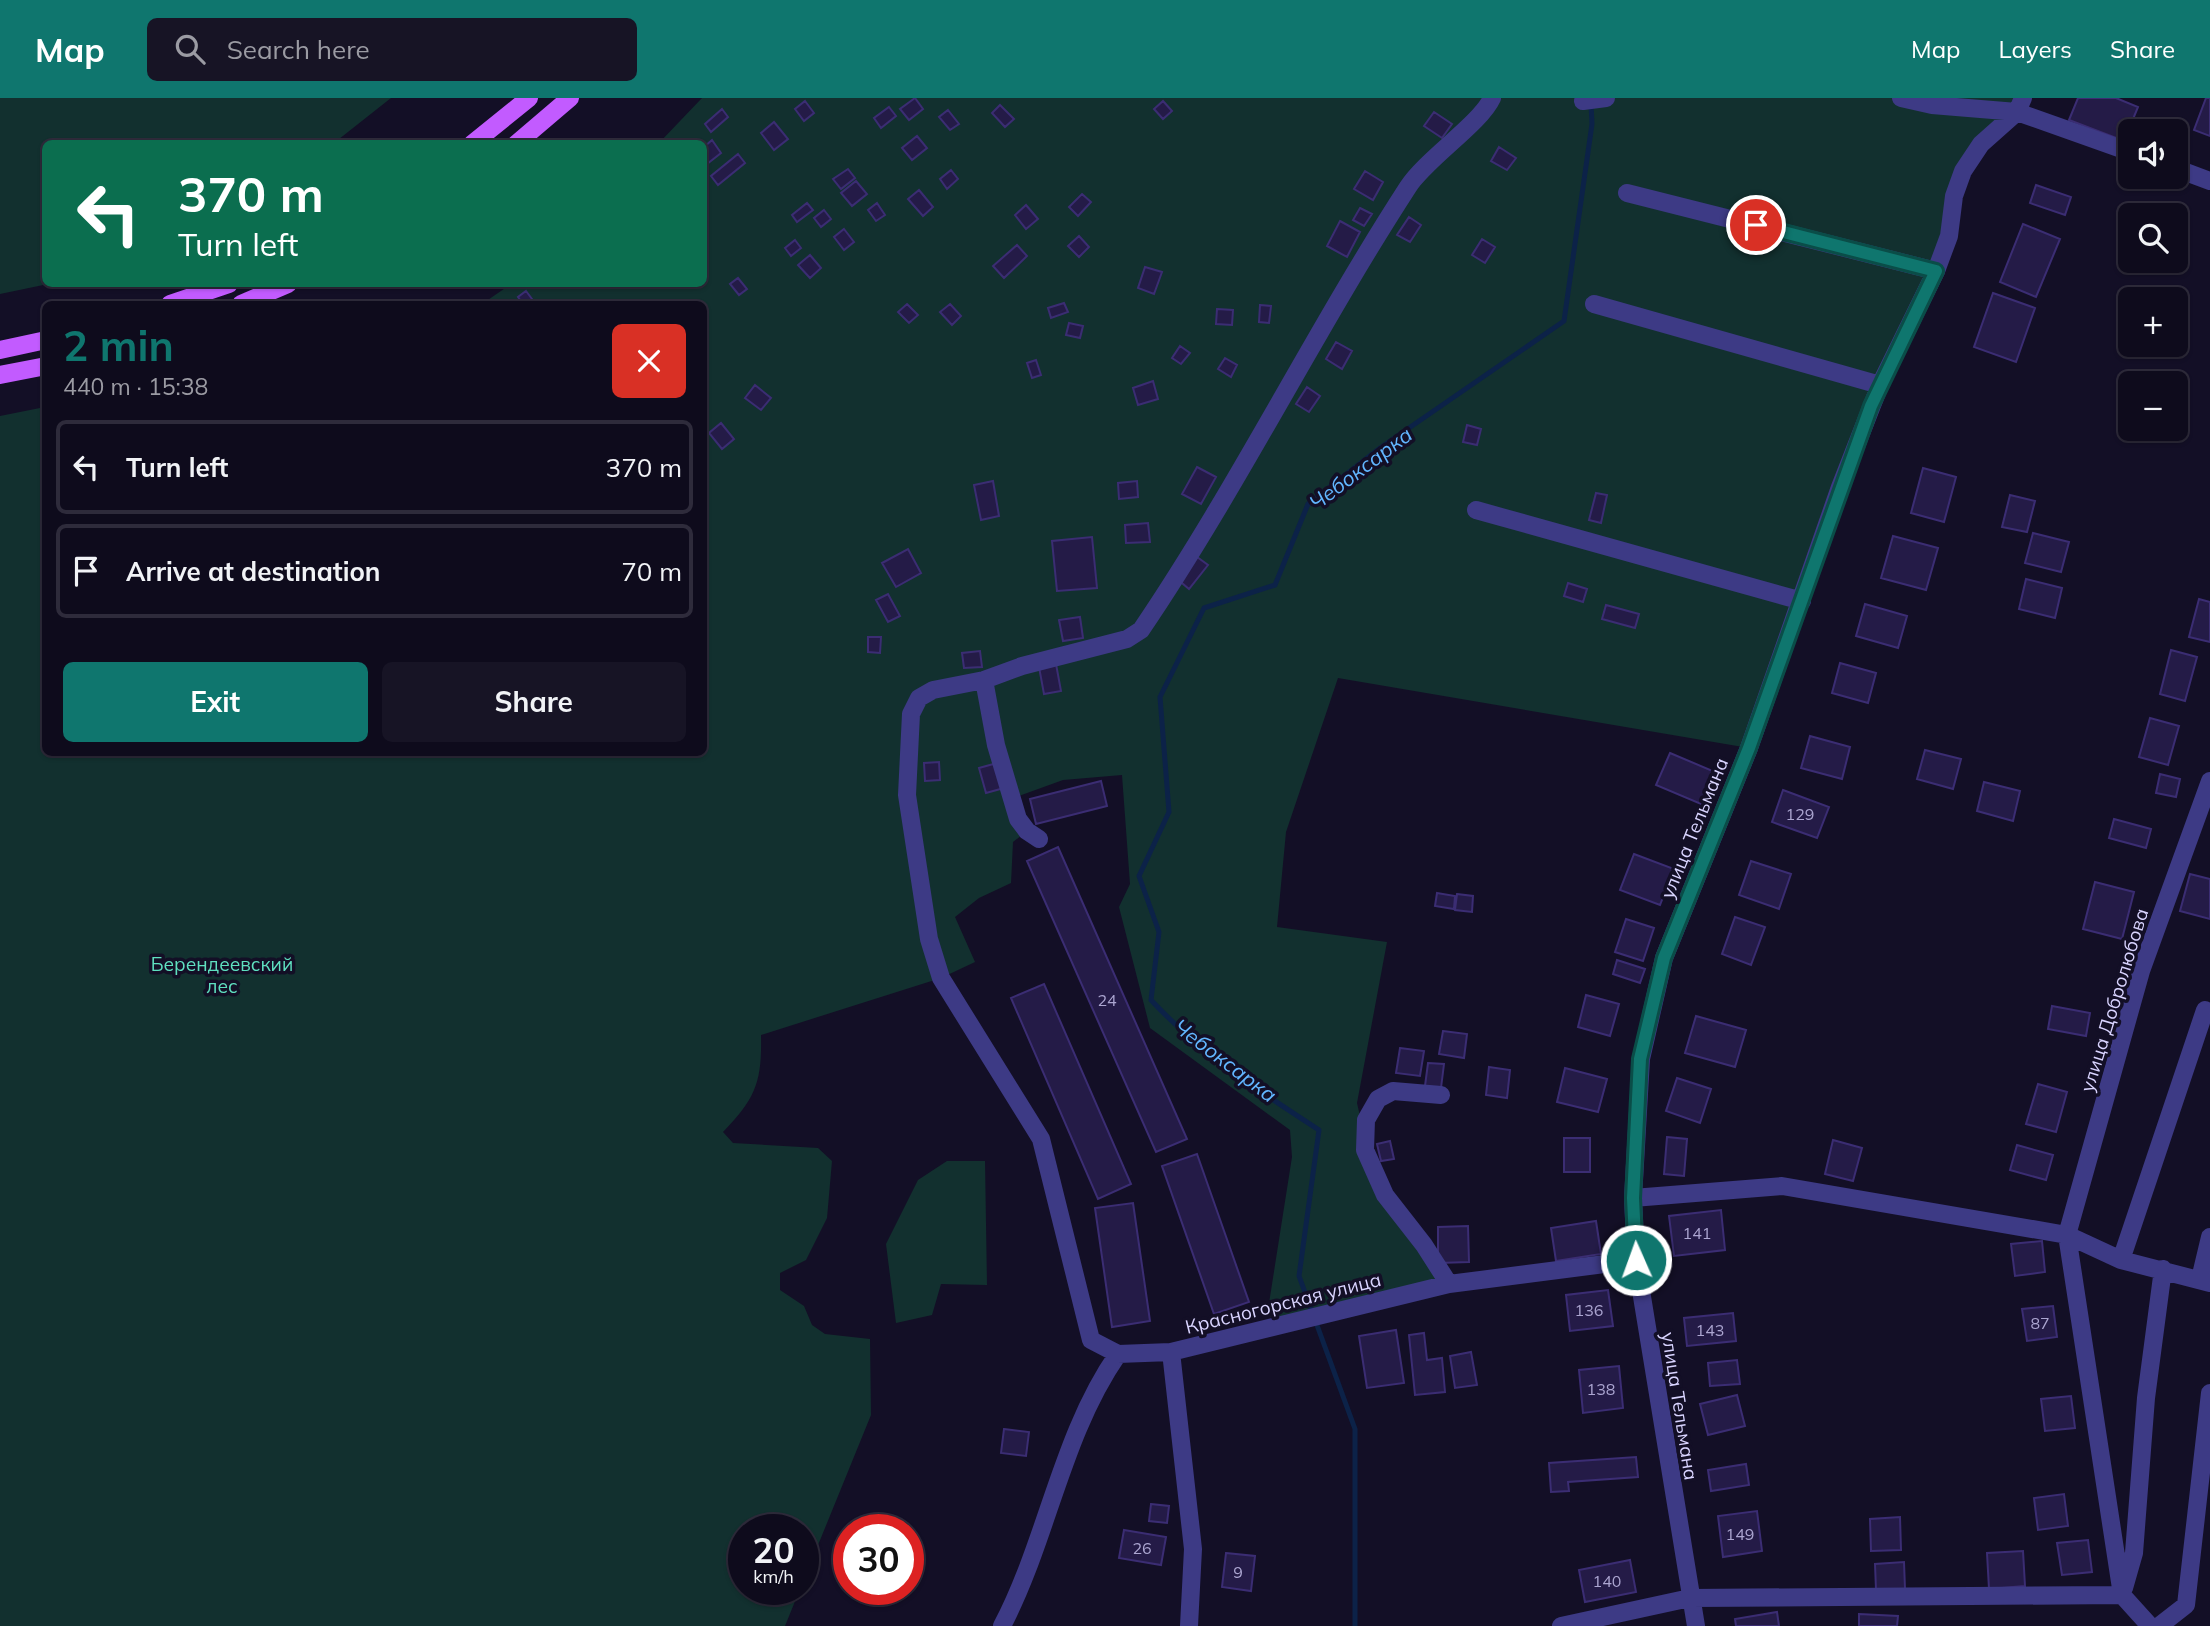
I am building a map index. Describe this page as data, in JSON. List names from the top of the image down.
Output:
{
  "streets": {
    "street": ["улица Тельмана", "улица Добролюбова", "Красногорская улица"]
  },
  "crossings": [
    ["улица Тельмана", "Красногорская улица"]
  ],
  "water": ["Чебоксарка"],
  "parks": ["Берендеевский лес"],
  "house_numbers": [
    "129",
    "24",
    "141",
    "136",
    "87",
    "143",
    "138",
    "149",
    "26",
    "9",
    "140"
  ],
  "page": {
    "header": "Map",
    "search": "Search here",
    "nav": ["Map", "Layers", "Share"],
    "map_buttons": ["+", "−"],
    "turn": ["370 m", "Turn left"],
    "heading": ["2 min", "440 m · 15:38"],
    "list": [
      {
        "name": "Turn left",
        "value": "370 m"
      },
      {
        "name": "Arrive at destination",
        "value": "70 m"
      }
    ],
    "buttons": ["Exit", "Share"],
    "speed": "20 km/h",
    "limit": "30"
  }
}
